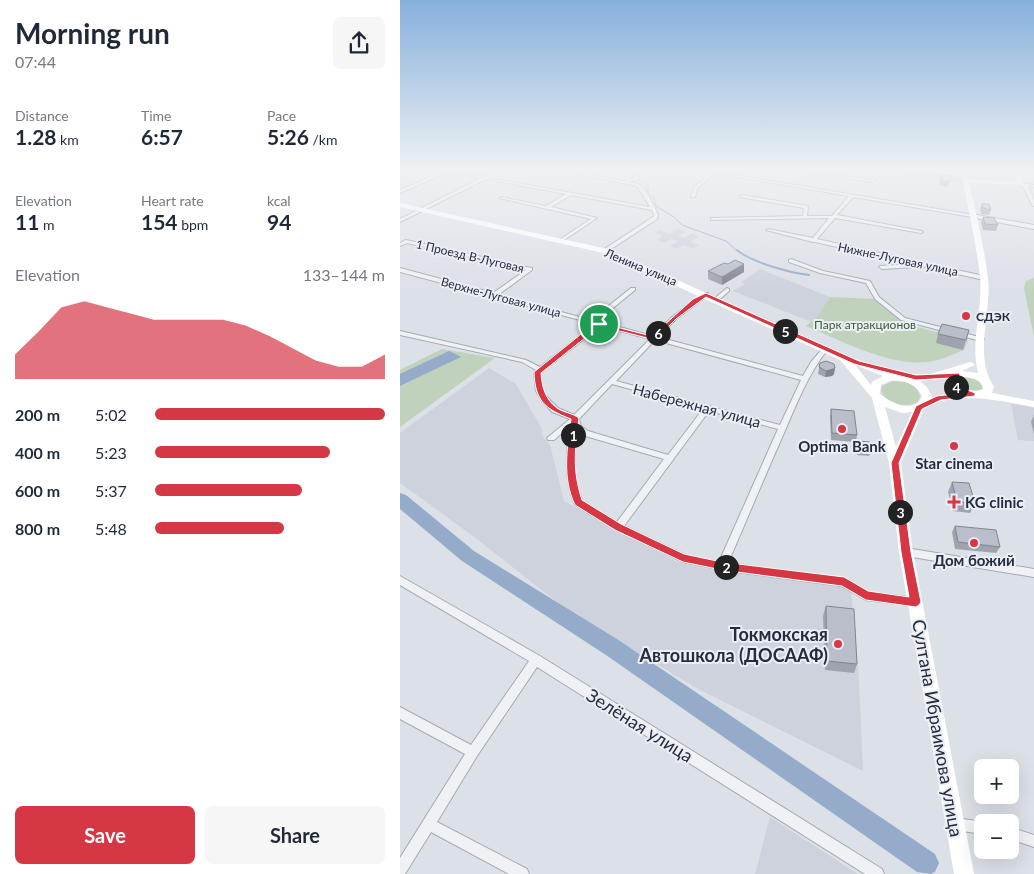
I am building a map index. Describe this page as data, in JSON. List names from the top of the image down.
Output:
{
  "streets": {
    "main road": ["Ленина улица", "Султана Ибраимова улица"],
    "street": [
      "1 Проезд В-Луговая",
      "Нижне-Луговая улица",
      "Верхне-Луговая улица",
      "Набережная улица",
      "Зелёная улица"
    ]
  },
  "crossings": [
    ["1 Проезд В-Луговая", "Верхне-Луговая улица"]
  ],
  "parks": ["Парк атракционов"],
  "places": {
    "other": [
      "СДЭК",
      "Optima Bank",
      "Star cinema",
      "Дом божий",
      "Токмокская Автошкола (ДОСААФ)"
    ],
    "health": ["KG clinic"]
  },
  "page": {
    "heading": ["Morning run", "07:44"],
    "stats": [
      ["Distance", "1.28 km"],
      ["Time", "6:57"],
      ["Pace", "5:26 /km"],
      ["Elevation", "11 m"],
      ["Heart rate", "154 bpm"],
      ["kcal", "94"]
    ],
    "chart": ["Elevation", "133–144 m"],
    "pins": [
      "5",
      "6",
      "4",
      "1",
      "3",
      "2"
    ],
    "list": [
      {
        "name": "200 m",
        "note": "5:02"
      },
      {
        "name": "400 m",
        "note": "5:23"
      },
      {
        "name": "600 m",
        "note": "5:37"
      },
      {
        "name": "800 m",
        "note": "5:48"
      }
    ],
    "map_buttons": ["+", "−"],
    "buttons": ["Save", "Share"]
  }
}
